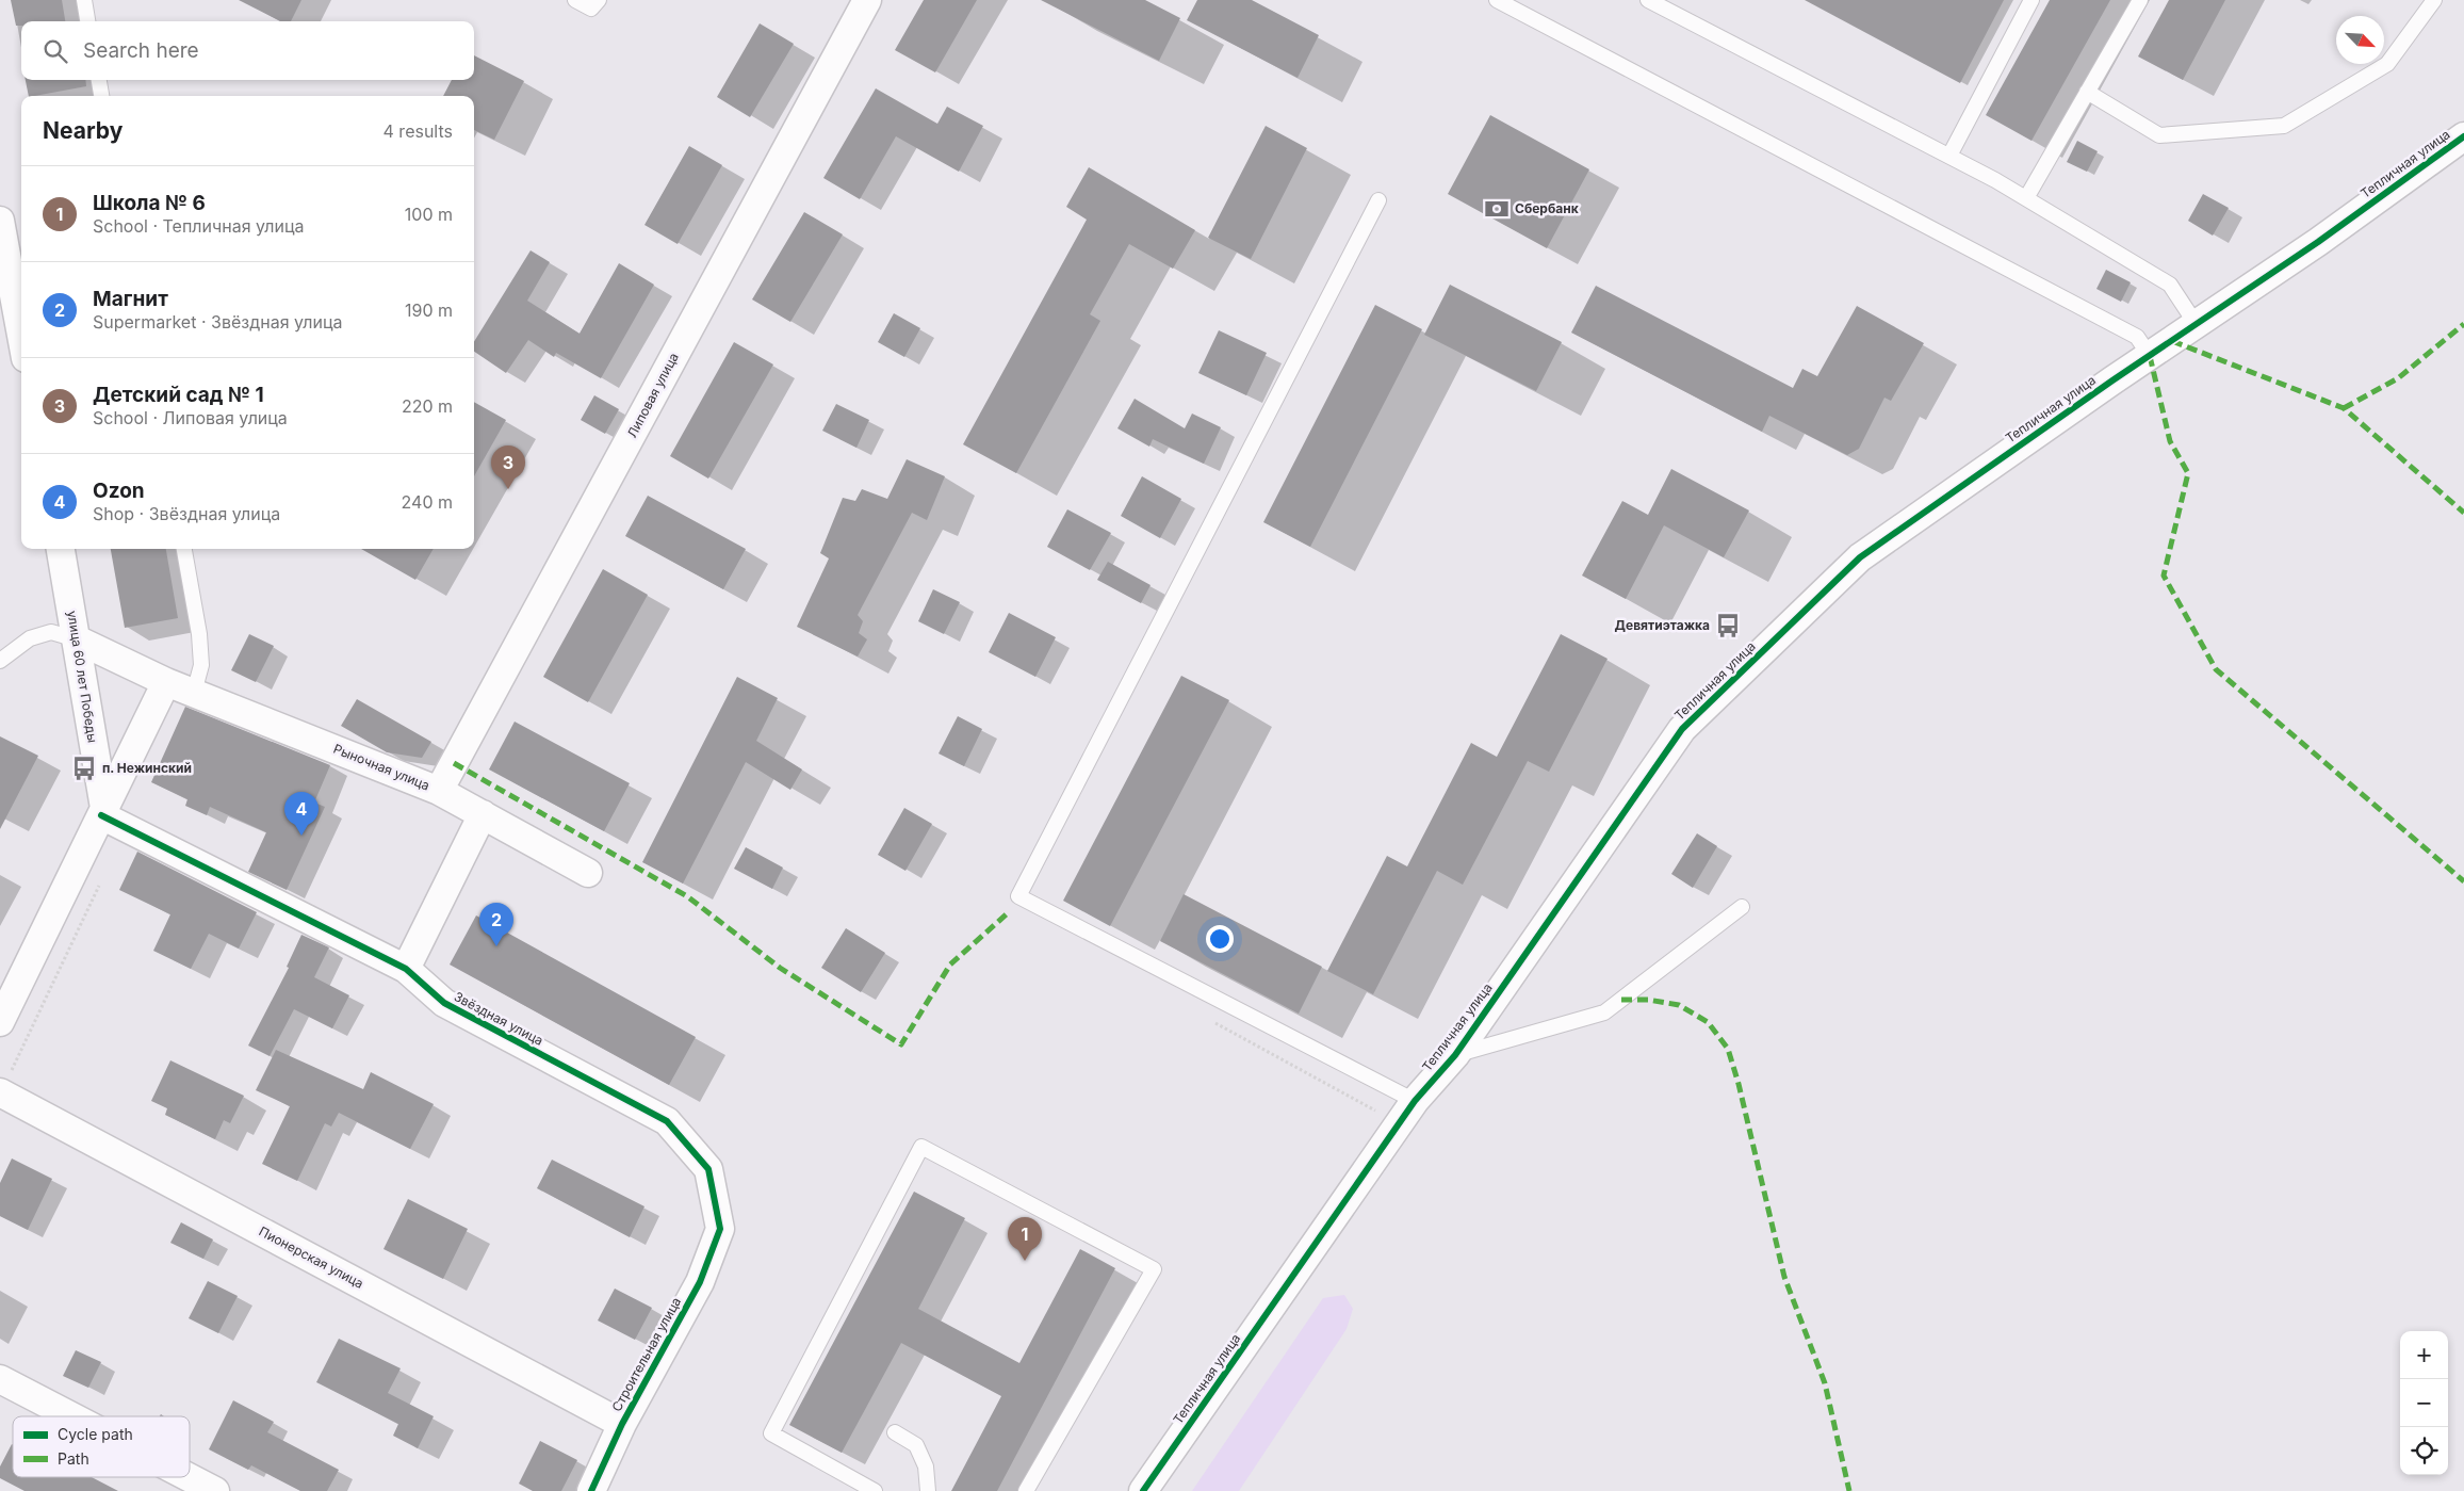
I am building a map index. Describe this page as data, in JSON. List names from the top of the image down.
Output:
{
  "streets": {
    "street": [
      "Тепличная улица",
      "Липовая улица",
      "улица 60 лет Победы",
      "Рыночная улица",
      "Звёздная улица",
      "Пионерская улица",
      "Строительная улица"
    ]
  },
  "crossings": [
    ["Липовая улица", "Рыночная улица"],
    ["улица 60 лет Победы", "Рыночная улица"],
    ["улица 60 лет Победы", "Звёздная улица"],
    ["Звёздная улица", "Строительная улица"],
    ["Пионерская улица", "Строительная улица"]
  ],
  "places": {
    "bank": ["Сбербанк"],
    "bus stop": ["Девятиэтажка", "п. Нежинский"]
  },
  "legend": ["Cycle path", "Path"],
  "north": "bottom right",
  "page": {
    "search": "Search here",
    "heading": ["Nearby", "4 results"],
    "list": [
      {
        "mark": "1",
        "name": "Школа № 6",
        "note": "School · Тепличная улица",
        "value": "100 m"
      },
      {
        "mark": "2",
        "name": "Магнит",
        "note": "Supermarket · Звёздная улица",
        "value": "190 m"
      },
      {
        "mark": "3",
        "name": "Детский сад № 1",
        "note": "School · Липовая улица",
        "value": "220 m"
      },
      {
        "mark": "4",
        "name": "Ozon",
        "note": "Shop · Звёздная улица",
        "value": "240 m"
      }
    ],
    "pins": [
      "3",
      "4",
      "2",
      "1"
    ],
    "map_buttons": ["+", "−"]
  }
}
